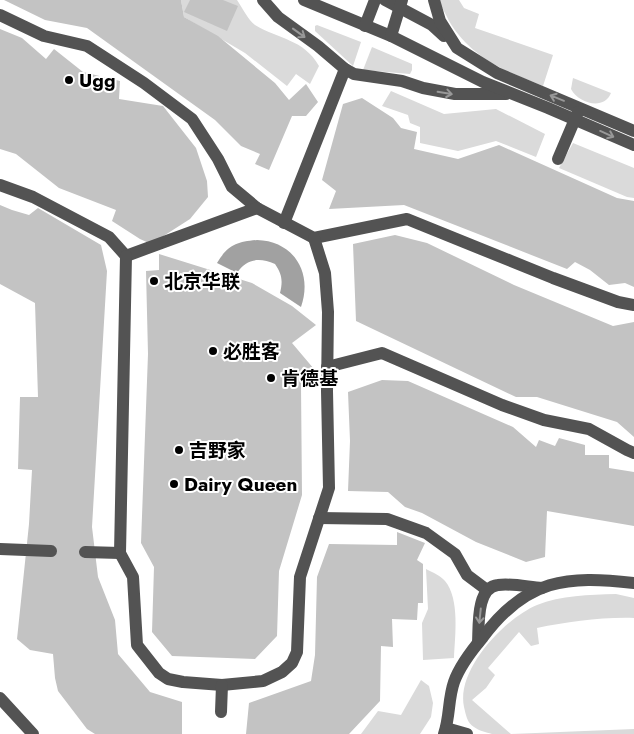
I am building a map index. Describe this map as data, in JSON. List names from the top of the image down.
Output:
{
  "places": [
    "Ugg",
    "北京华联",
    "必胜客",
    "肯德基",
    "吉野家",
    "Dairy Queen"
  ]
}
